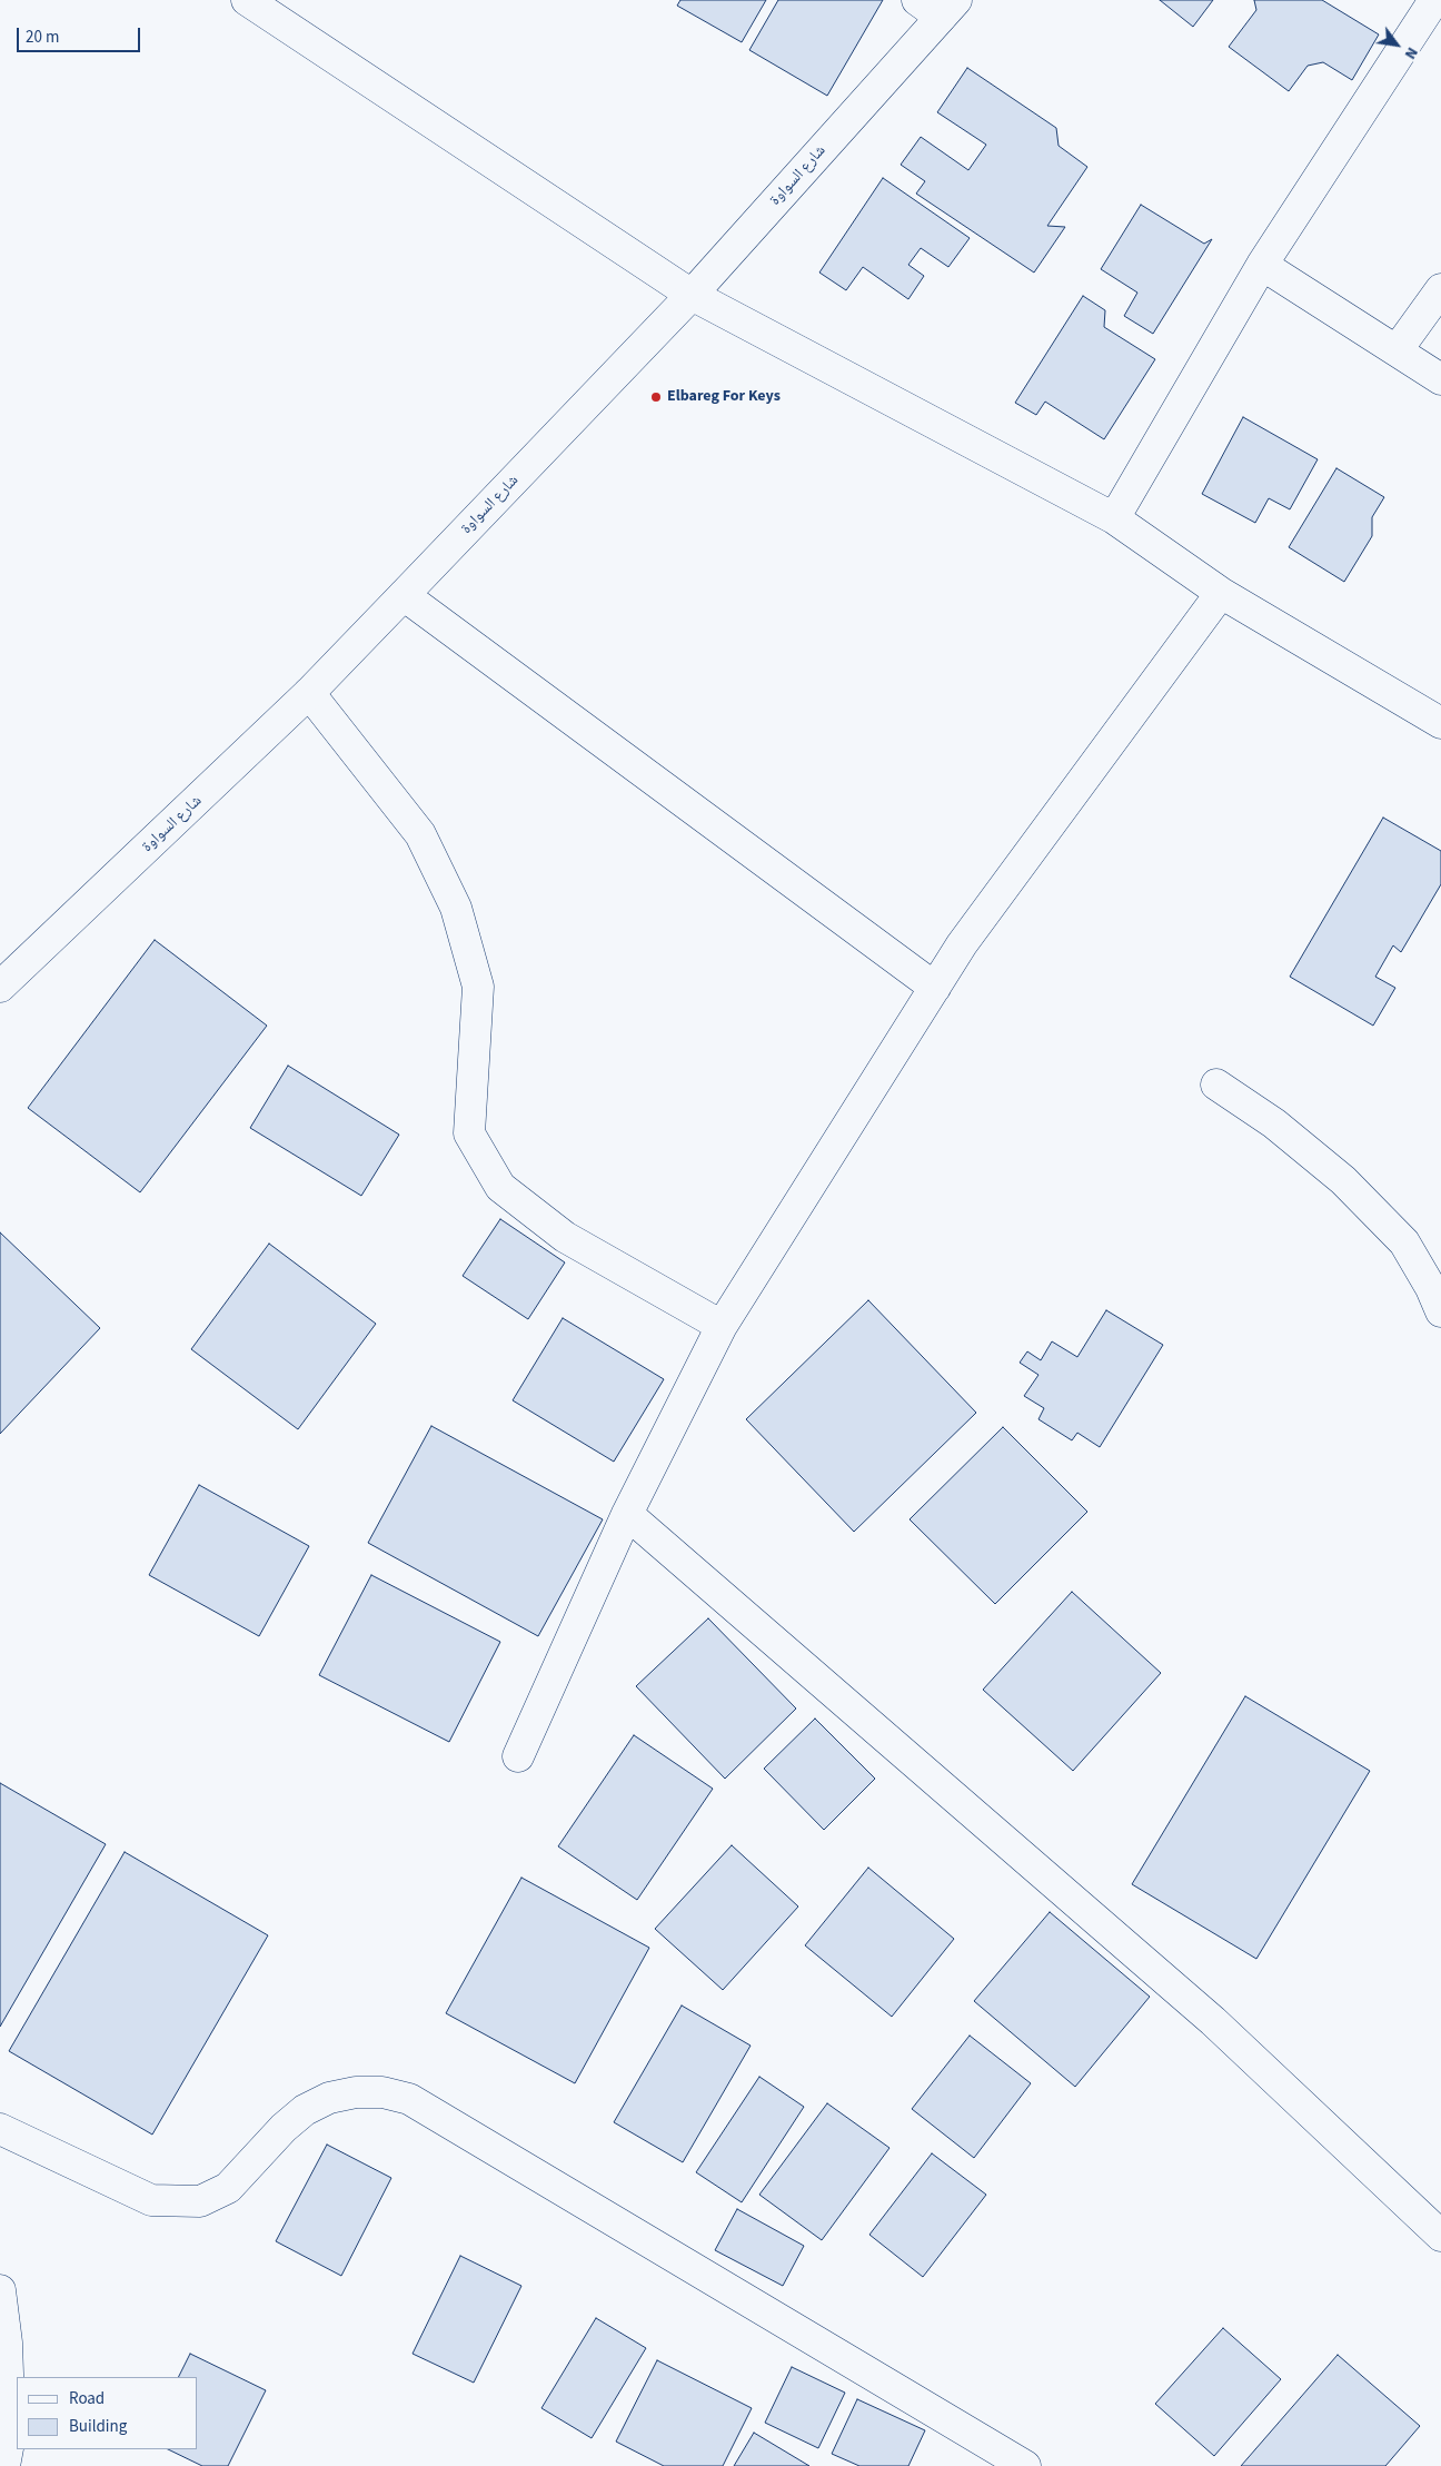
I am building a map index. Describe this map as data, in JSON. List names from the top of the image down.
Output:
{
  "streets": {
    "street": ["شارع السواوة"]
  },
  "places": ["Elbareg For Keys"],
  "legend": ["Road", "Building"],
  "scale_bar": "20 m",
  "north": "bottom right"
}
